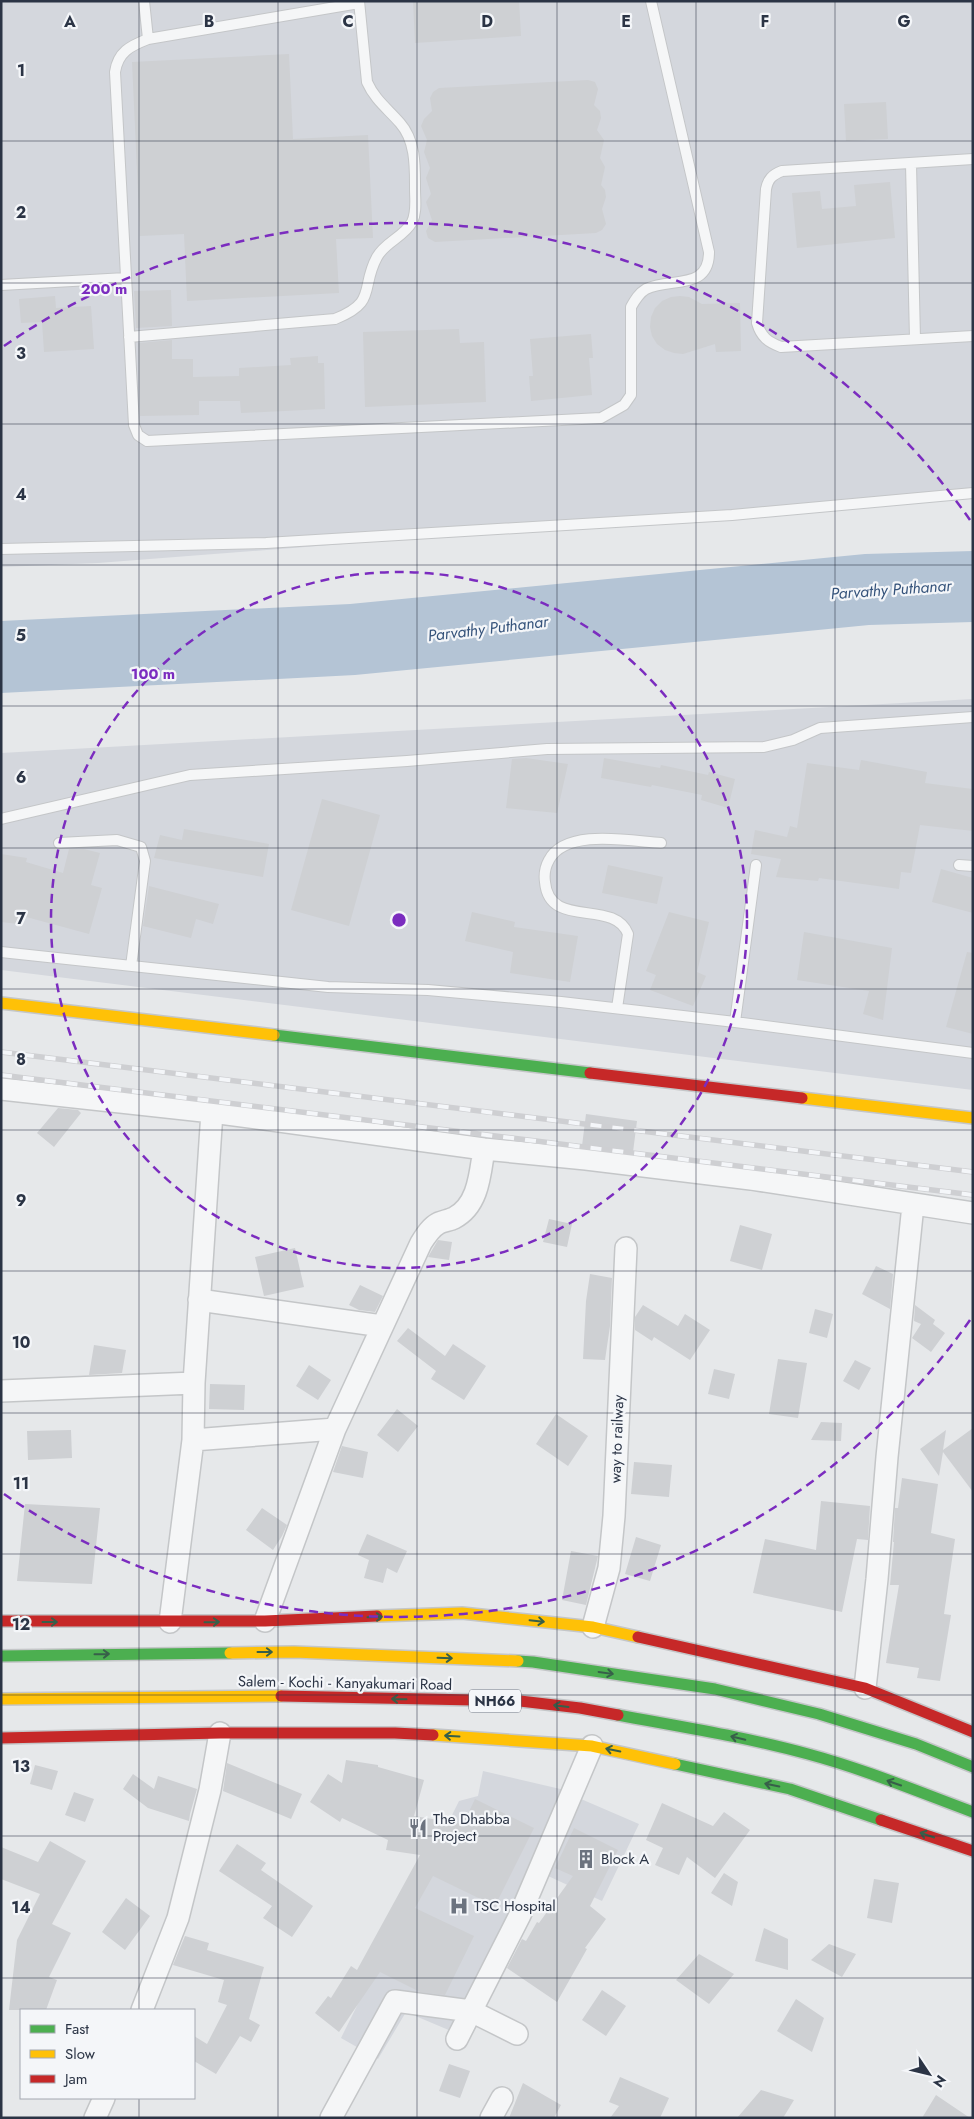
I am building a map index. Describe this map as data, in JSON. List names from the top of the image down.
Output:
{
  "streets": {
    "main road": ["Salem - Kochi - Kanyakumari Road", "NH66"],
    "street": ["way to railway"]
  },
  "water": ["Parvathy Puthanar"],
  "places": {
    "restaurant": ["The Dhabba Project"],
    "building": ["Block A"],
    "hospital": ["TSC Hospital"]
  },
  "legend": ["Fast", "Slow", "Jam"],
  "north": "bottom right",
  "grid": {
    "columns": [
      "A",
      "B",
      "C",
      "D",
      "E",
      "F",
      "G"
    ],
    "rows": [
      "1",
      "2",
      "3",
      "4",
      "5",
      "6",
      "7",
      "8",
      "9",
      "10",
      "11",
      "12",
      "13",
      "14"
    ]
  },
  "rings": ["200 m", "100 m"]
}
